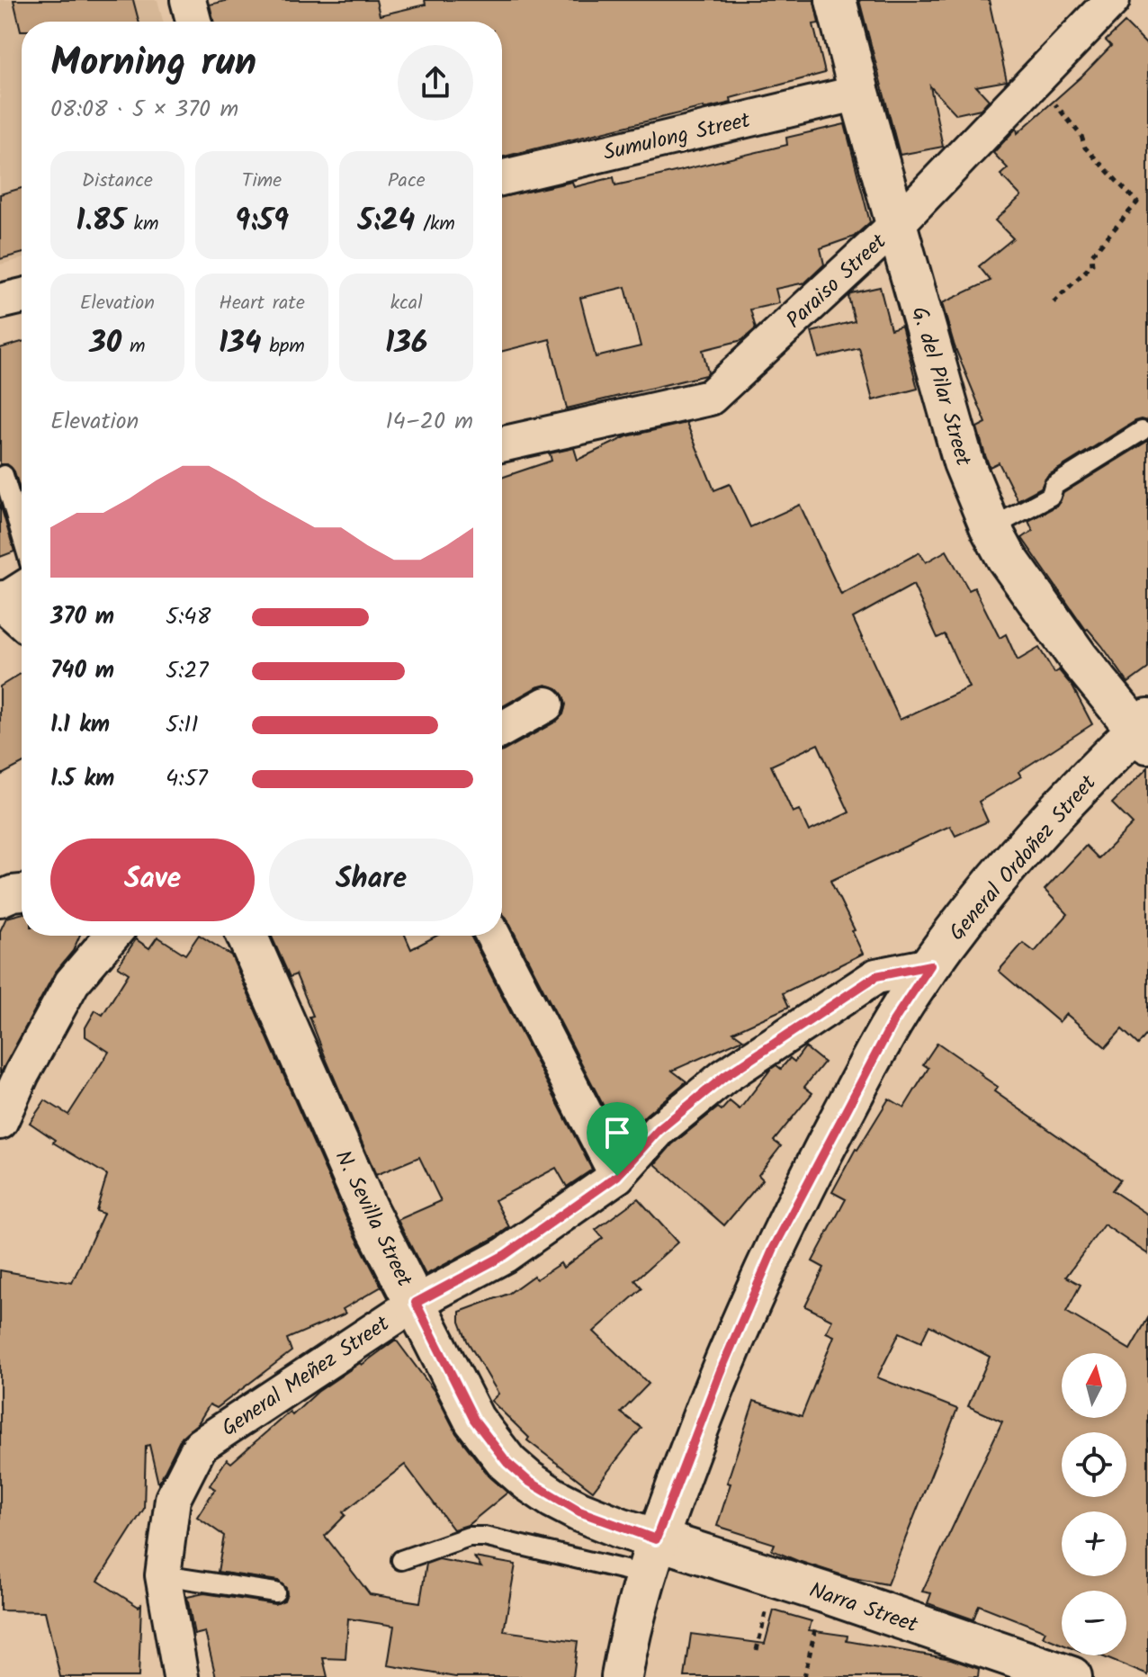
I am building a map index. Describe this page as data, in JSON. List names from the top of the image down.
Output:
{
  "streets": {
    "street": [
      "Sumulong Street",
      "Paraiso Street",
      "G. del Pilar Street",
      "General Ordoñez Street",
      "N. Sevilla Street",
      "General Meñez Street",
      "Narra Street"
    ]
  },
  "crossings": [
    ["Sumulong Street", "G. del Pilar Street"],
    ["Paraiso Street", "G. del Pilar Street"],
    ["G. del Pilar Street", "General Ordoñez Street"],
    ["General Ordoñez Street", "N. Sevilla Street"],
    ["General Ordoñez Street", "General Meñez Street"],
    ["General Ordoñez Street", "Narra Street"],
    ["N. Sevilla Street", "General Meñez Street"],
    ["N. Sevilla Street", "Narra Street"]
  ],
  "north": "top",
  "page": {
    "heading": ["Morning run", "08:08 · 5 × 370 m"],
    "stats": [
      ["Distance", "1.85 km"],
      ["Time", "9:59"],
      ["Pace", "5:24 /km"],
      ["Elevation", "30 m"],
      ["Heart rate", "134 bpm"],
      ["kcal", "136"]
    ],
    "chart": ["Elevation", "14–20 m"],
    "list": [
      {
        "name": "370 m",
        "note": "5:48"
      },
      {
        "name": "740 m",
        "note": "5:27"
      },
      {
        "name": "1.1 km",
        "note": "5:11"
      },
      {
        "name": "1.5 km",
        "note": "4:57"
      }
    ],
    "buttons": ["Save", "Share"],
    "map_buttons": ["+", "−"]
  }
}
